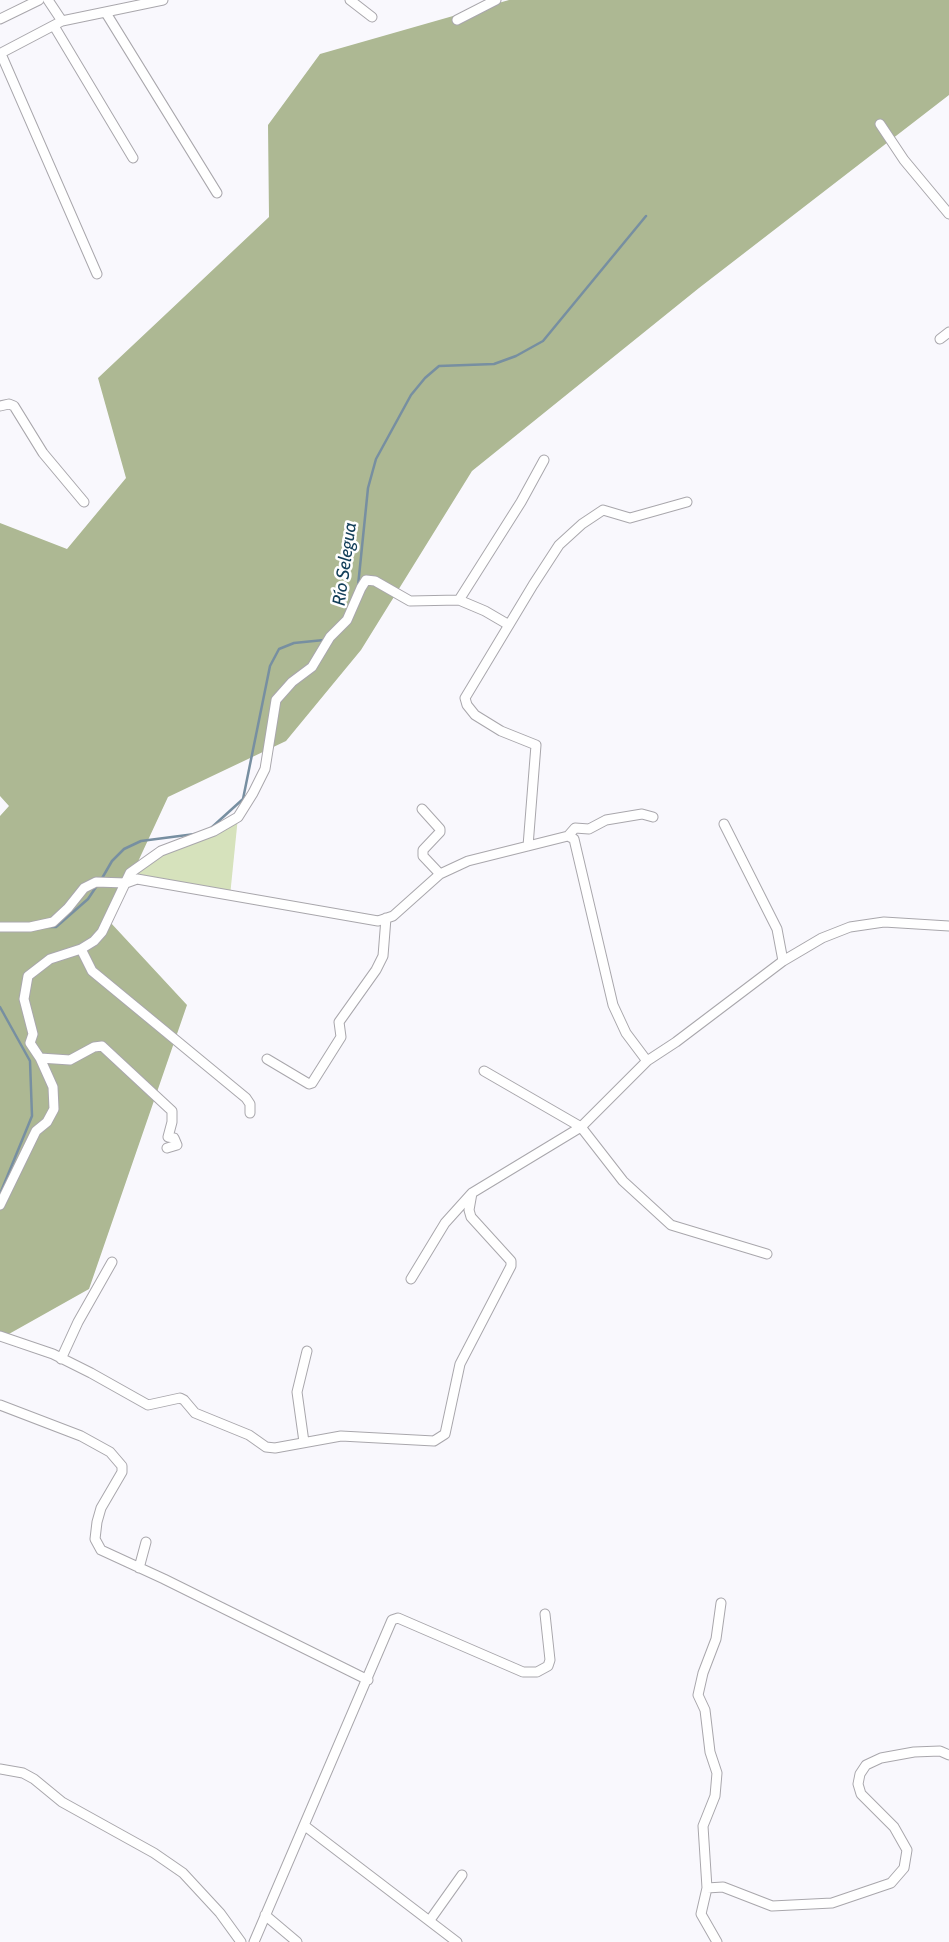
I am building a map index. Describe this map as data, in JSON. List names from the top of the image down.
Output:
{
  "water": ["Río Selegua"]
}
